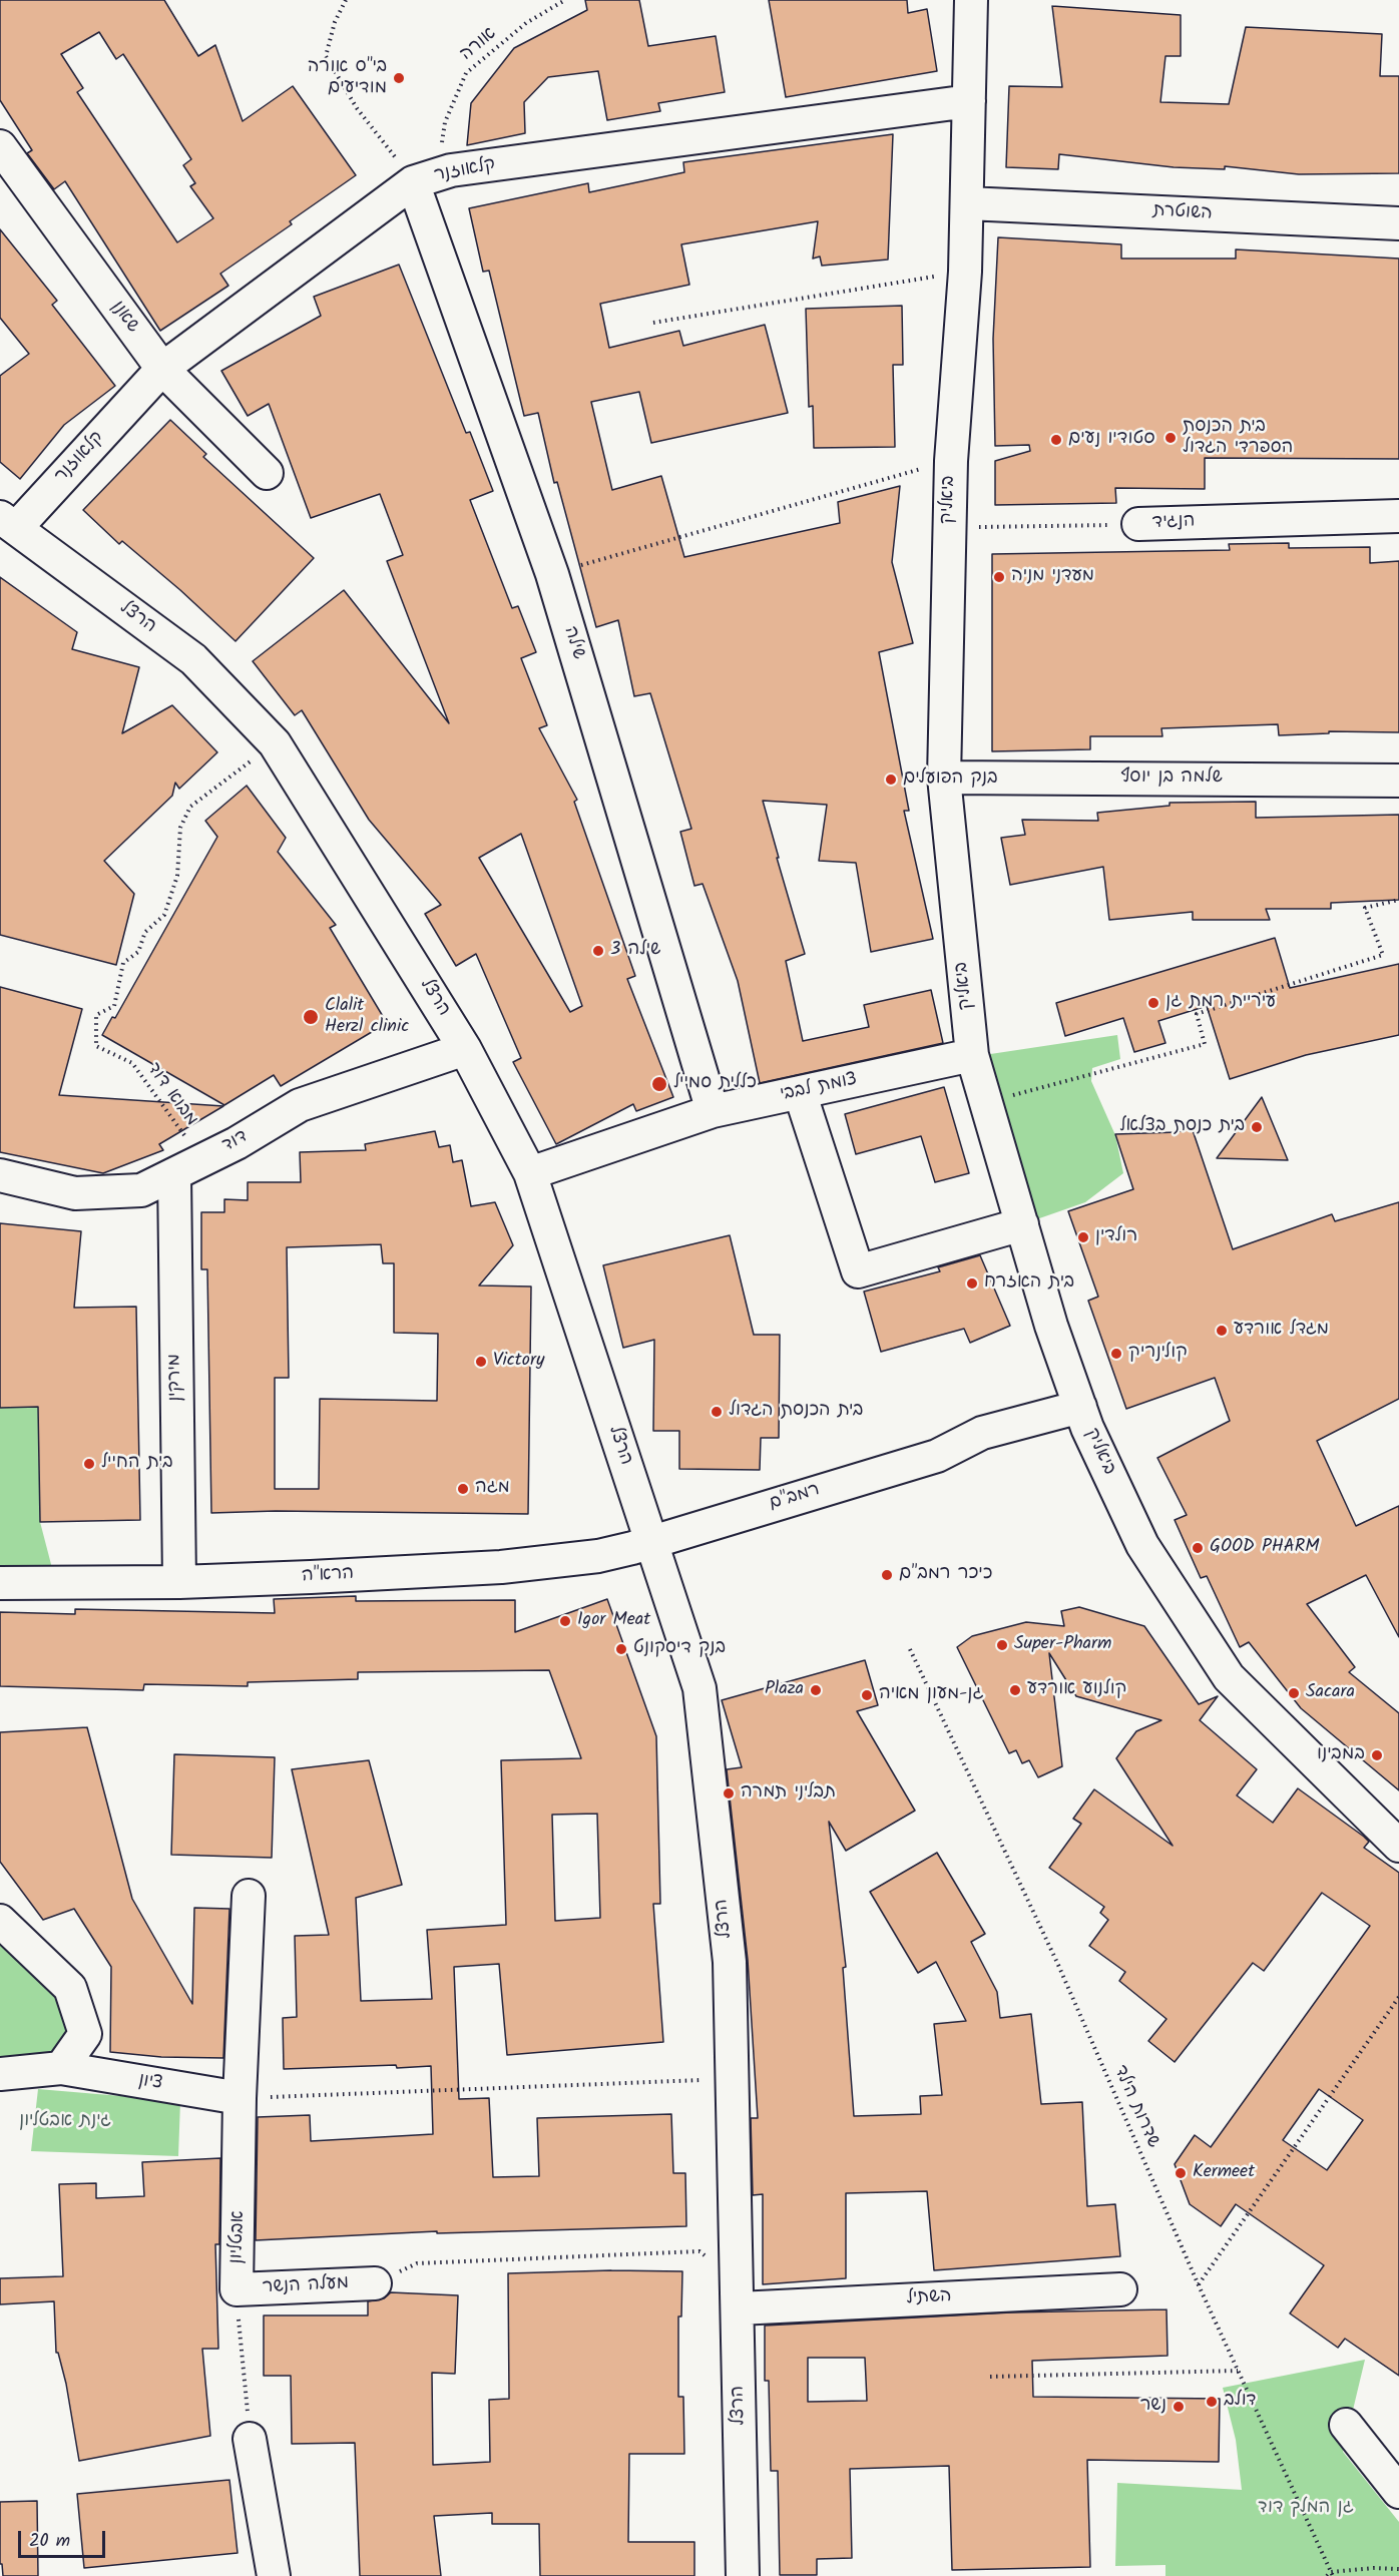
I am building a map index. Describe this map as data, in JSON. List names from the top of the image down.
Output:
{
  "streets": {
    "street": [
      "קלאוזנר",
      "השוטרת",
      "שאנן",
      "ביאליק",
      "הנגיד",
      "הרצל",
      "שילה",
      "שלמה בן יוסף",
      "צומת לבבי",
      "דוד",
      "מירקין",
      "רמב\"ם",
      "הרא\"ה",
      "ציון",
      "אבטליון",
      "מעלה הנשר",
      "השתיל"
    ],
    "path": ["אורה", "מבוא דוד", "שדרות הילד"]
  },
  "crossings": [
    ["אורה", "קלאוזנר"],
    ["קלאוזנר", "שאנן"],
    ["קלאוזנר", "ביאליק"],
    ["קלאוזנר", "הרצל"],
    ["קלאוזנר", "שילה"],
    ["השוטרת", "ביאליק"],
    ["ביאליק", "הנגיד"],
    ["ביאליק", "שלמה בן יוסף"],
    ["ביאליק", "צומת לבבי"],
    ["ביאליק", "רמב\"ם"],
    ["הרצל", "צומת לבבי"],
    ["הרצל", "מבוא דוד"],
    ["הרצל", "דוד"],
    ["הרצל", "רמב\"ם"],
    ["הרצל", "הרא\"ה"],
    ["הרצל", "השתיל"],
    ["שילה", "צומת לבבי"],
    ["מבוא דוד", "דוד"],
    ["דוד", "מירקין"],
    ["מירקין", "הרא\"ה"],
    ["רמב\"ם", "הרא\"ה"],
    ["ציון", "אבטליון"],
    ["אבטליון", "מעלה הנשר"]
  ],
  "parks": ["גינת אבטליון", "גן המלך דוד"],
  "places": [
    "בי\"ס אורה מודיעים",
    "בית הכנסת הספרדי הגדול",
    "סטודיו נעים",
    "מעדני מניה",
    "בנק הפועלים",
    "שילה 3",
    "עיריית רמת גן",
    "Clalit Herzl clinic",
    "כללית סמייל",
    "בית כנסת בצלאל",
    "רולדין",
    "בית האזרח",
    "מגדל אורדע",
    "קולינריק",
    "Victory",
    "בית הכנסת הגדול",
    "בית החייל",
    "מגה",
    "GOOD PHARM",
    "כיכר רמב\"ם",
    "Igor Meat",
    "Super-Pharm",
    "בנק דיסקונט",
    "Plaza",
    "קולנוע אורדע",
    "Sacara",
    "גן-מעון מאיה",
    "במבינו",
    "תבליני תמרה",
    "Kermeet",
    "דולב",
    "נשר"
  ],
  "scale_bar": "20 m"
}
